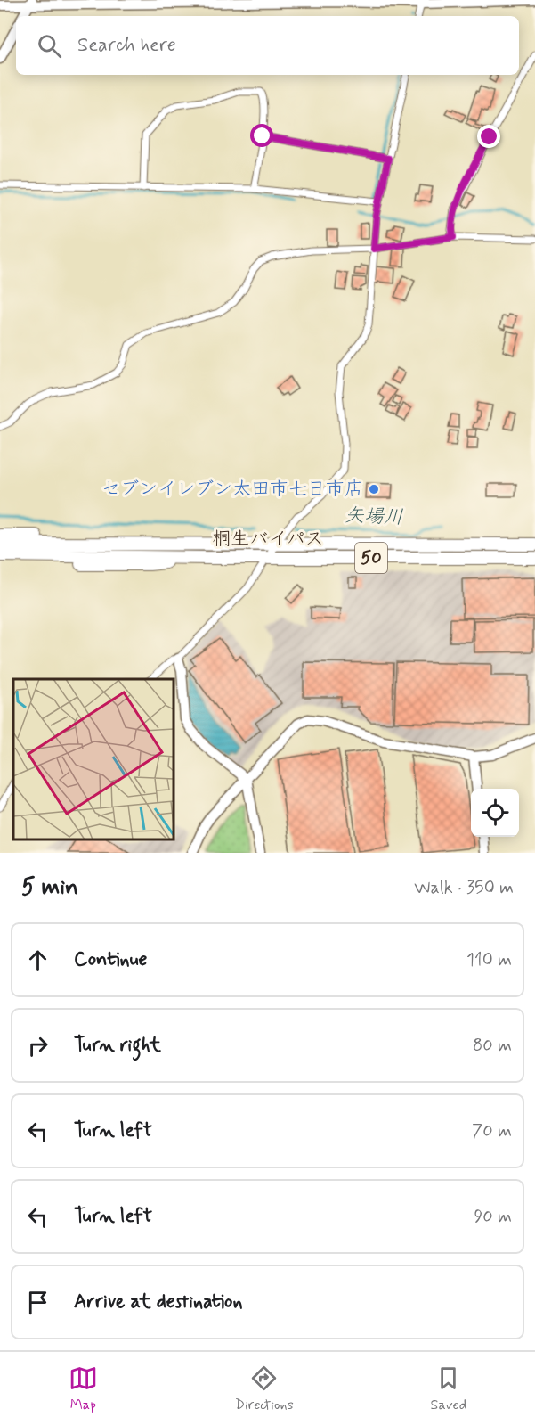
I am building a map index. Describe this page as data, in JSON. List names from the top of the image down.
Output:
{
  "streets": {
    "highway": ["桐生バイパス", "50"]
  },
  "crossings": [
    ["桐生バイパス", "50"]
  ],
  "water": ["矢場川"],
  "places": ["セブンイレブン太田市七日市店"],
  "page": {
    "search": "Search here",
    "heading": ["5 min", "Walk · 350 m"],
    "list": [
      ["Continue", "110 m"],
      ["Turn right", "80 m"],
      ["Turn left", "70 m"],
      ["Turn left", "90 m"],
      "Arrive at destination"
    ],
    "nav": ["Map", "Directions", "Saved"]
  }
}
